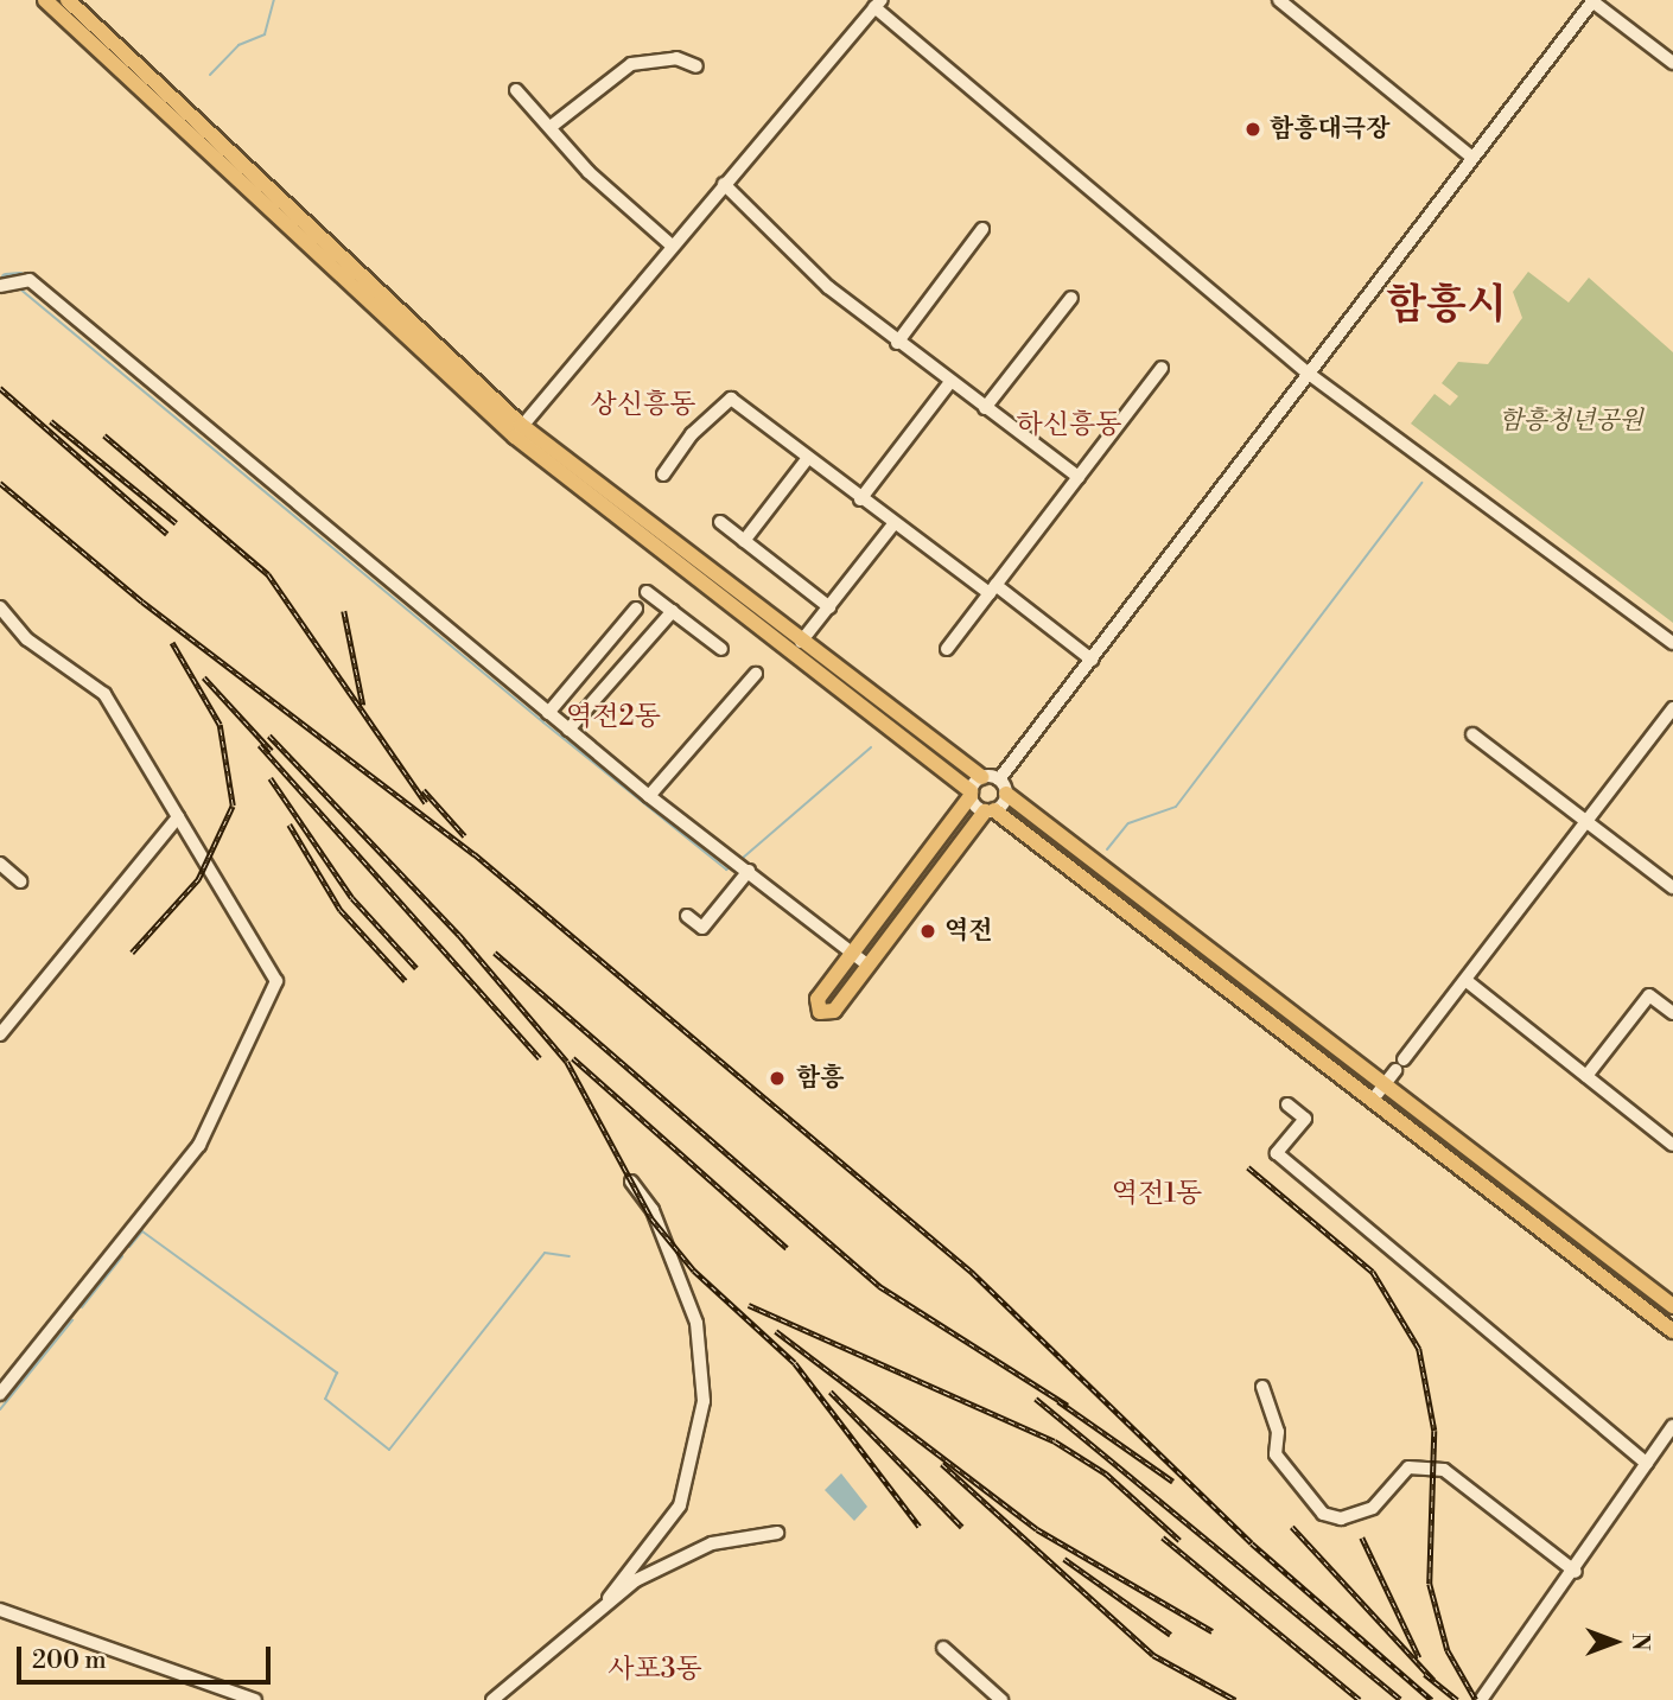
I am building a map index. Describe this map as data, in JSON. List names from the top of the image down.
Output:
{
  "districts": [
    "함흥시",
    "상신흥동",
    "하신흥동",
    "역전2동",
    "역전1동",
    "사포3동"
  ],
  "parks": ["함흥청년공원"],
  "places": ["함흥대극장", "역전", "함흥"],
  "scale_bar": "200 m",
  "north": "right"
}
